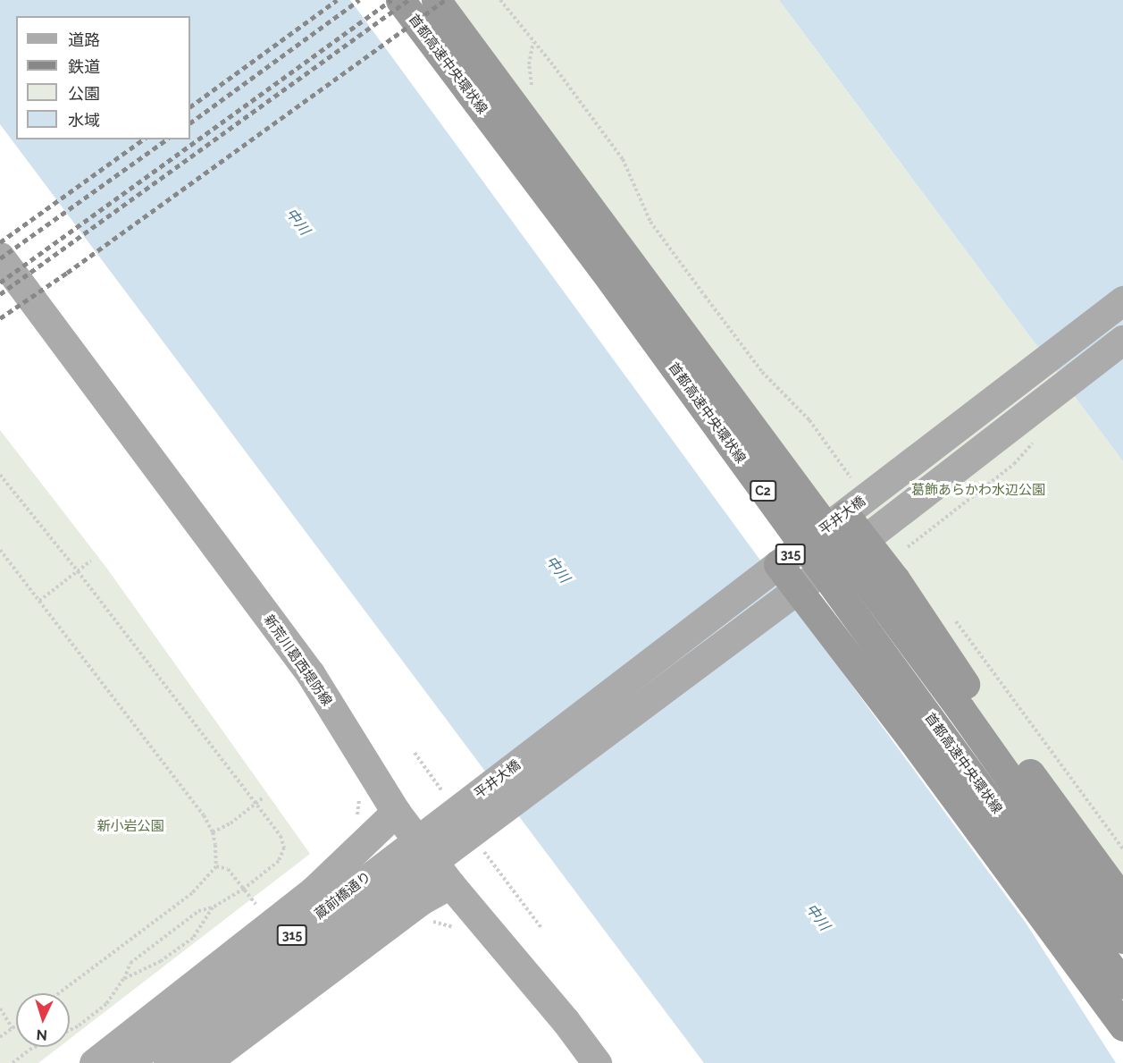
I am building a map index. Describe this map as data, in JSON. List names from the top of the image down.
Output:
{
  "streets": {
    "highway": ["首都高速中央環状線", "C2"],
    "main road": [
      "平井大橋",
      "315",
      "新荒川葛西堤防線",
      "蔵前橋通り"
    ]
  },
  "crossings": [
    ["平井大橋", "蔵前橋通り"]
  ],
  "water": ["中川"],
  "parks": ["葛飾あらかわ水辺公園", "新小岩公園"],
  "legend": [
    "道路",
    "鉄道",
    "公園",
    "水域"
  ],
  "north": "bottom"
}
